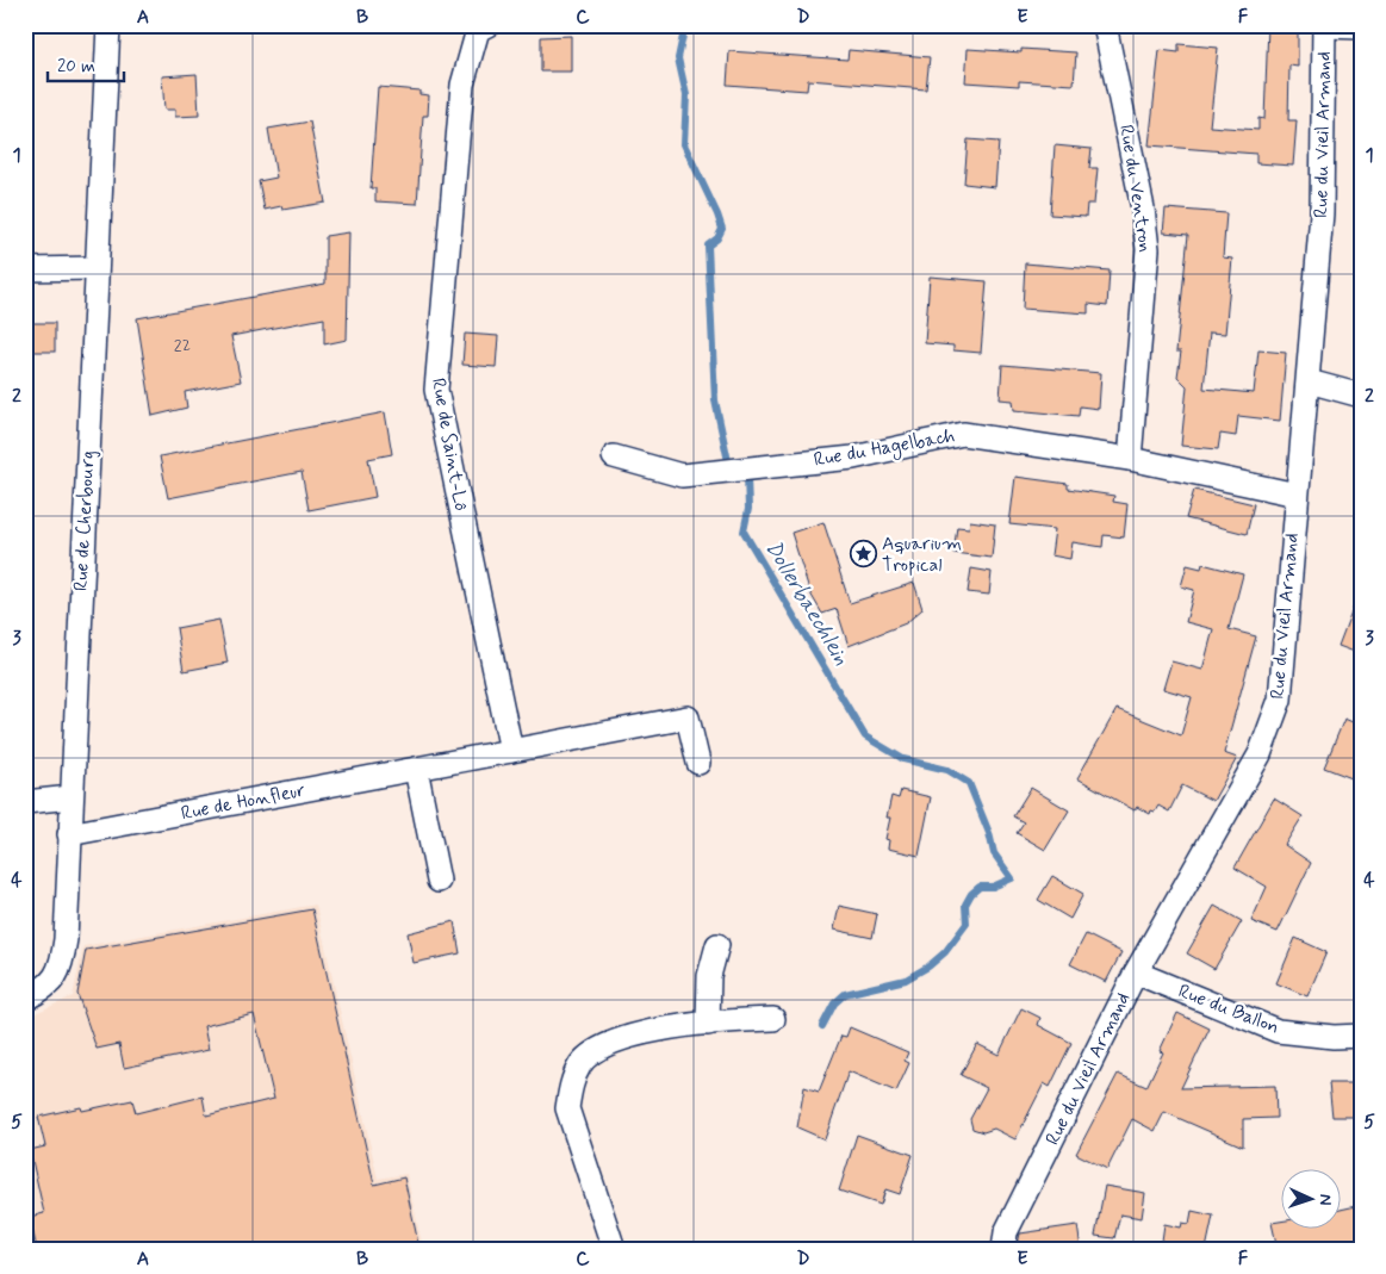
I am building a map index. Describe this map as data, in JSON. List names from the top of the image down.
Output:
{
  "streets": {
    "street": [
      "Rue du Vieil Armand",
      "Rue du Ventron",
      "Rue de Saint-Lô",
      "Rue du Hagelbach",
      "Rue de Cherbourg",
      "Rue de Honfleur",
      "Rue du Ballon"
    ]
  },
  "crossings": [
    ["Rue du Vieil Armand", "Rue du Hagelbach"],
    ["Rue du Vieil Armand", "Rue du Ballon"],
    ["Rue du Ventron", "Rue du Hagelbach"],
    ["Rue de Saint-Lô", "Rue de Honfleur"],
    ["Rue de Cherbourg", "Rue de Honfleur"]
  ],
  "water": ["Dollerbaechlein"],
  "places": {
    "place": ["Aquarium Tropical"]
  },
  "house_numbers": ["22"],
  "scale_bar": "20 m",
  "north": "right",
  "grid": {
    "columns": [
      "A",
      "B",
      "C",
      "D",
      "E",
      "F"
    ],
    "rows": [
      "1",
      "2",
      "3",
      "4",
      "5"
    ]
  }
}
